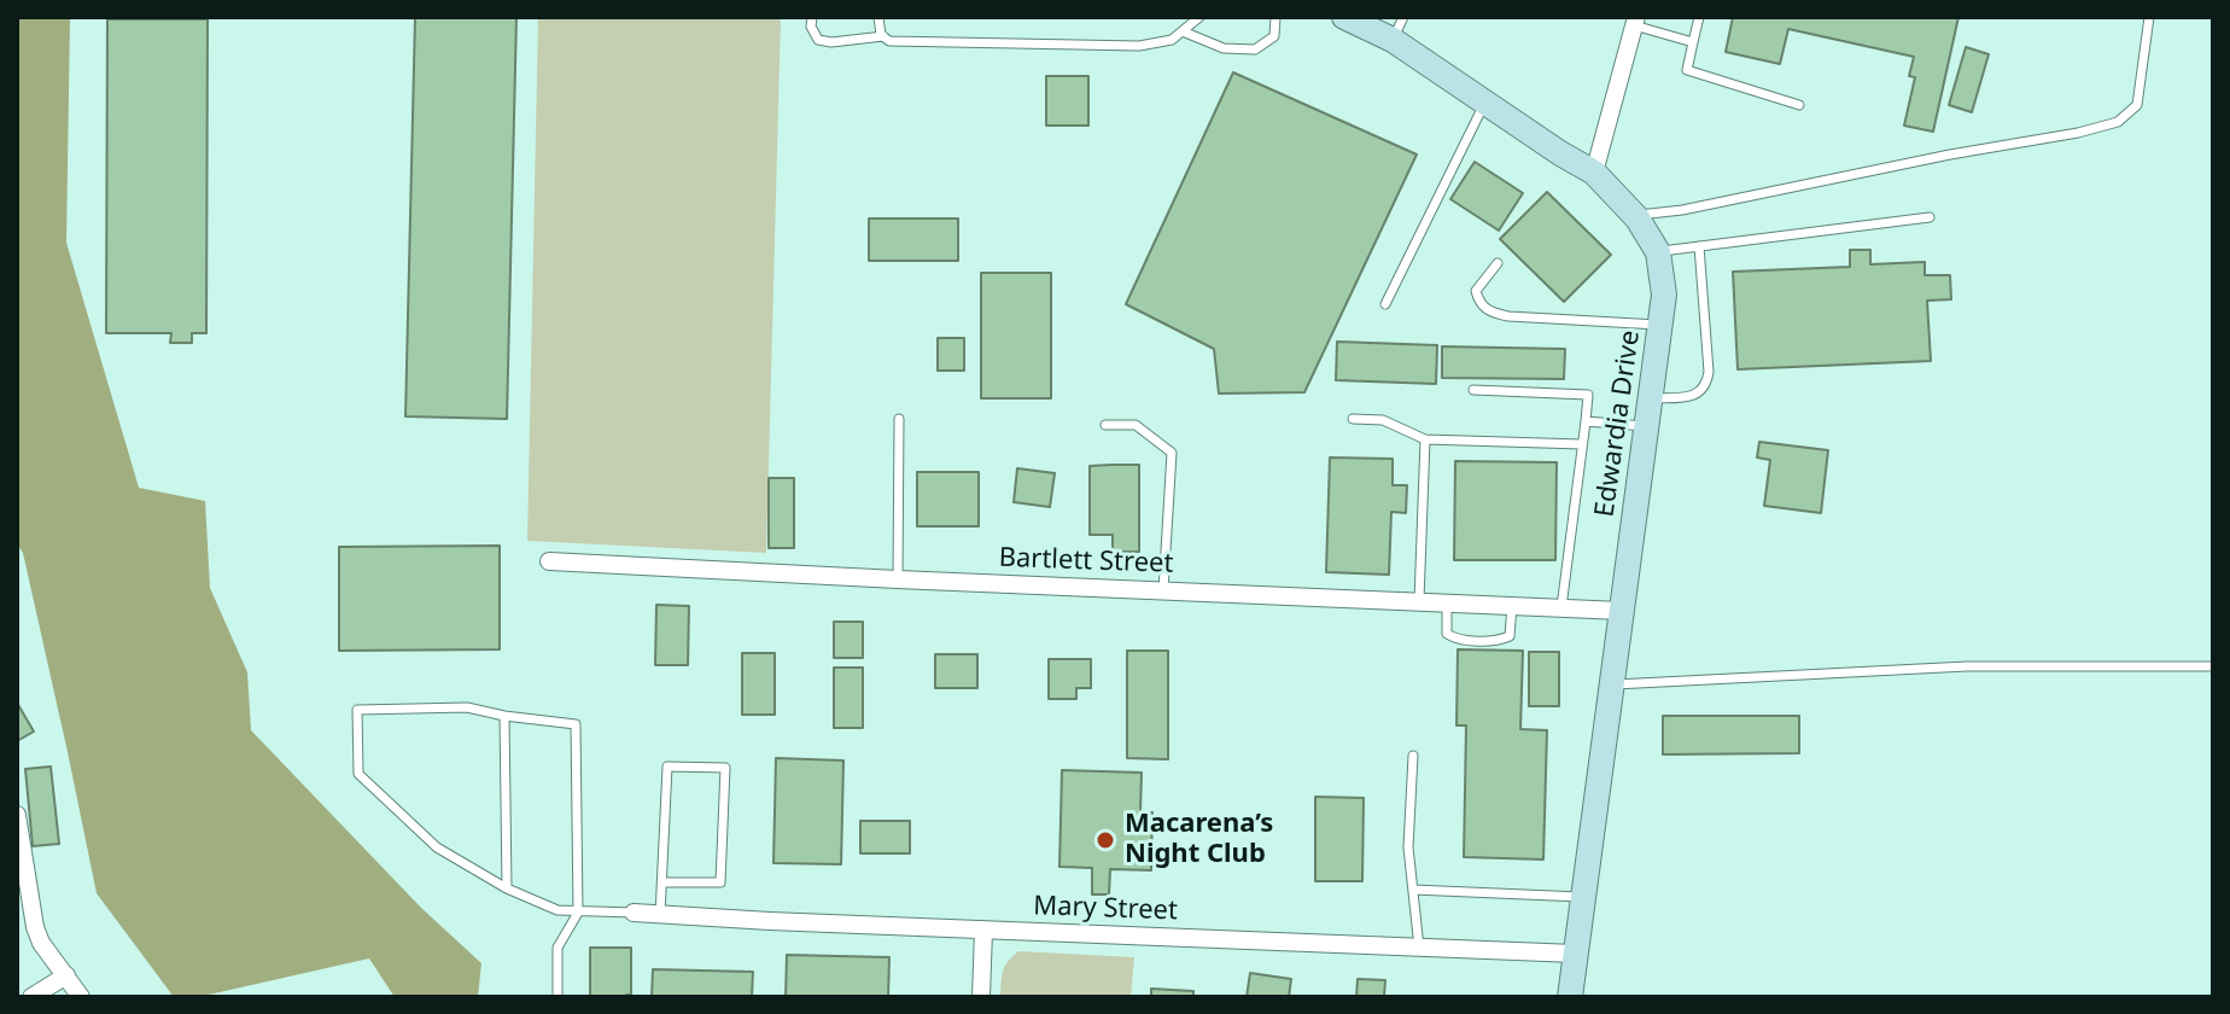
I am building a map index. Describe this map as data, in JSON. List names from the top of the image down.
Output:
{
  "streets": {
    "main road": ["Edwardia Drive"],
    "street": ["Bartlett Street", "Mary Street"]
  },
  "crossings": [
    ["Edwardia Drive", "Bartlett Street"],
    ["Edwardia Drive", "Mary Street"]
  ],
  "places": ["Macarena’s Night Club"]
}
